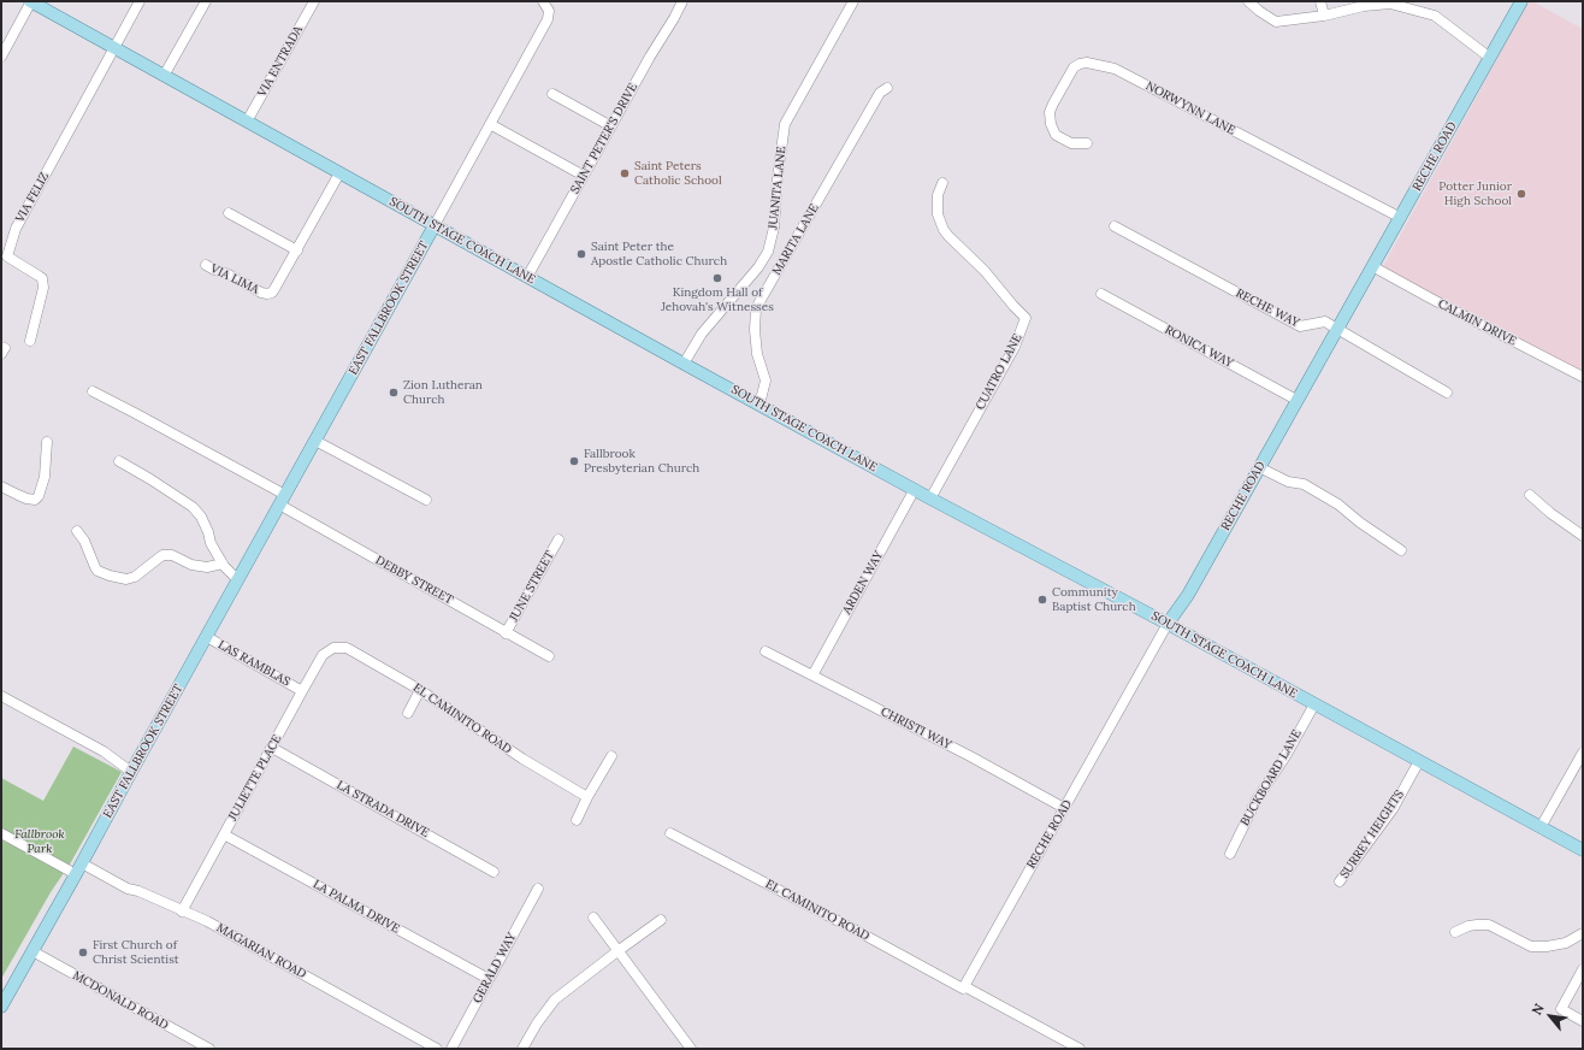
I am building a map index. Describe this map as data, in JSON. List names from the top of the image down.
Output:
{
  "streets": {
    "main road": ["RECHE ROAD", "SOUTH STAGE COACH LANE", "EAST FALLBROOK STREET"],
    "street": [
      "VIA ENTRADA",
      "NORWYNN LANE",
      "SAINT PETER'S DRIVE",
      "JUANITA LANE",
      "VIA FELIZ",
      "MARITA LANE",
      "VIA LIMA",
      "RECHE WAY",
      "CALMIN DRIVE",
      "RONICA WAY",
      "CUATRO LANE",
      "DEBBY STREET",
      "ARDEN WAY",
      "JUNE STREET",
      "LAS RAMBLAS",
      "EL CAMINITO ROAD",
      "CHRISTI WAY",
      "JULIETTE PLACE",
      "BUCKBOARD LANE",
      "LA STRADA DRIVE",
      "SURREY HEIGHTS",
      "LA PALMA DRIVE",
      "MAGARIAN ROAD",
      "GERALD WAY",
      "MCDONALD ROAD"
    ]
  },
  "crossings": [
    ["VIA ENTRADA", "SOUTH STAGE COACH LANE"],
    ["NORWYNN LANE", "RECHE ROAD"],
    ["SAINT PETER'S DRIVE", "SOUTH STAGE COACH LANE"],
    ["RECHE ROAD", "SOUTH STAGE COACH LANE"],
    ["RECHE ROAD", "RECHE WAY"],
    ["RECHE ROAD", "CALMIN DRIVE"],
    ["RECHE ROAD", "RONICA WAY"],
    ["RECHE ROAD", "EL CAMINITO ROAD"],
    ["RECHE ROAD", "CHRISTI WAY"],
    ["JUANITA LANE", "SOUTH STAGE COACH LANE"],
    ["VIA FELIZ", "SOUTH STAGE COACH LANE"],
    ["MARITA LANE", "SOUTH STAGE COACH LANE"],
    ["SOUTH STAGE COACH LANE", "VIA LIMA"],
    ["SOUTH STAGE COACH LANE", "EAST FALLBROOK STREET"],
    ["SOUTH STAGE COACH LANE", "CUATRO LANE"],
    ["SOUTH STAGE COACH LANE", "ARDEN WAY"],
    ["SOUTH STAGE COACH LANE", "BUCKBOARD LANE"],
    ["SOUTH STAGE COACH LANE", "SURREY HEIGHTS"],
    ["EAST FALLBROOK STREET", "DEBBY STREET"],
    ["EAST FALLBROOK STREET", "LAS RAMBLAS"],
    ["EAST FALLBROOK STREET", "MAGARIAN ROAD"],
    ["EAST FALLBROOK STREET", "MCDONALD ROAD"],
    ["DEBBY STREET", "JUNE STREET"],
    ["ARDEN WAY", "CHRISTI WAY"],
    ["LAS RAMBLAS", "JULIETTE PLACE"],
    ["EL CAMINITO ROAD", "JULIETTE PLACE"],
    ["JULIETTE PLACE", "LA STRADA DRIVE"],
    ["JULIETTE PLACE", "LA PALMA DRIVE"],
    ["JULIETTE PLACE", "MAGARIAN ROAD"],
    ["LA PALMA DRIVE", "GERALD WAY"]
  ],
  "parks": ["Fallbrook Park"],
  "places": [
    "Saint Peters Catholic School",
    "Potter Junior High School",
    "Saint Peter the Apostle Catholic Church",
    "Kingdom Hall of Jehovah's Witnesses",
    "Zion Lutheran Church",
    "Fallbrook Presbyterian Church",
    "Community Baptist Church",
    "First Church of Christ Scientist"
  ],
  "north": "top left"
}
